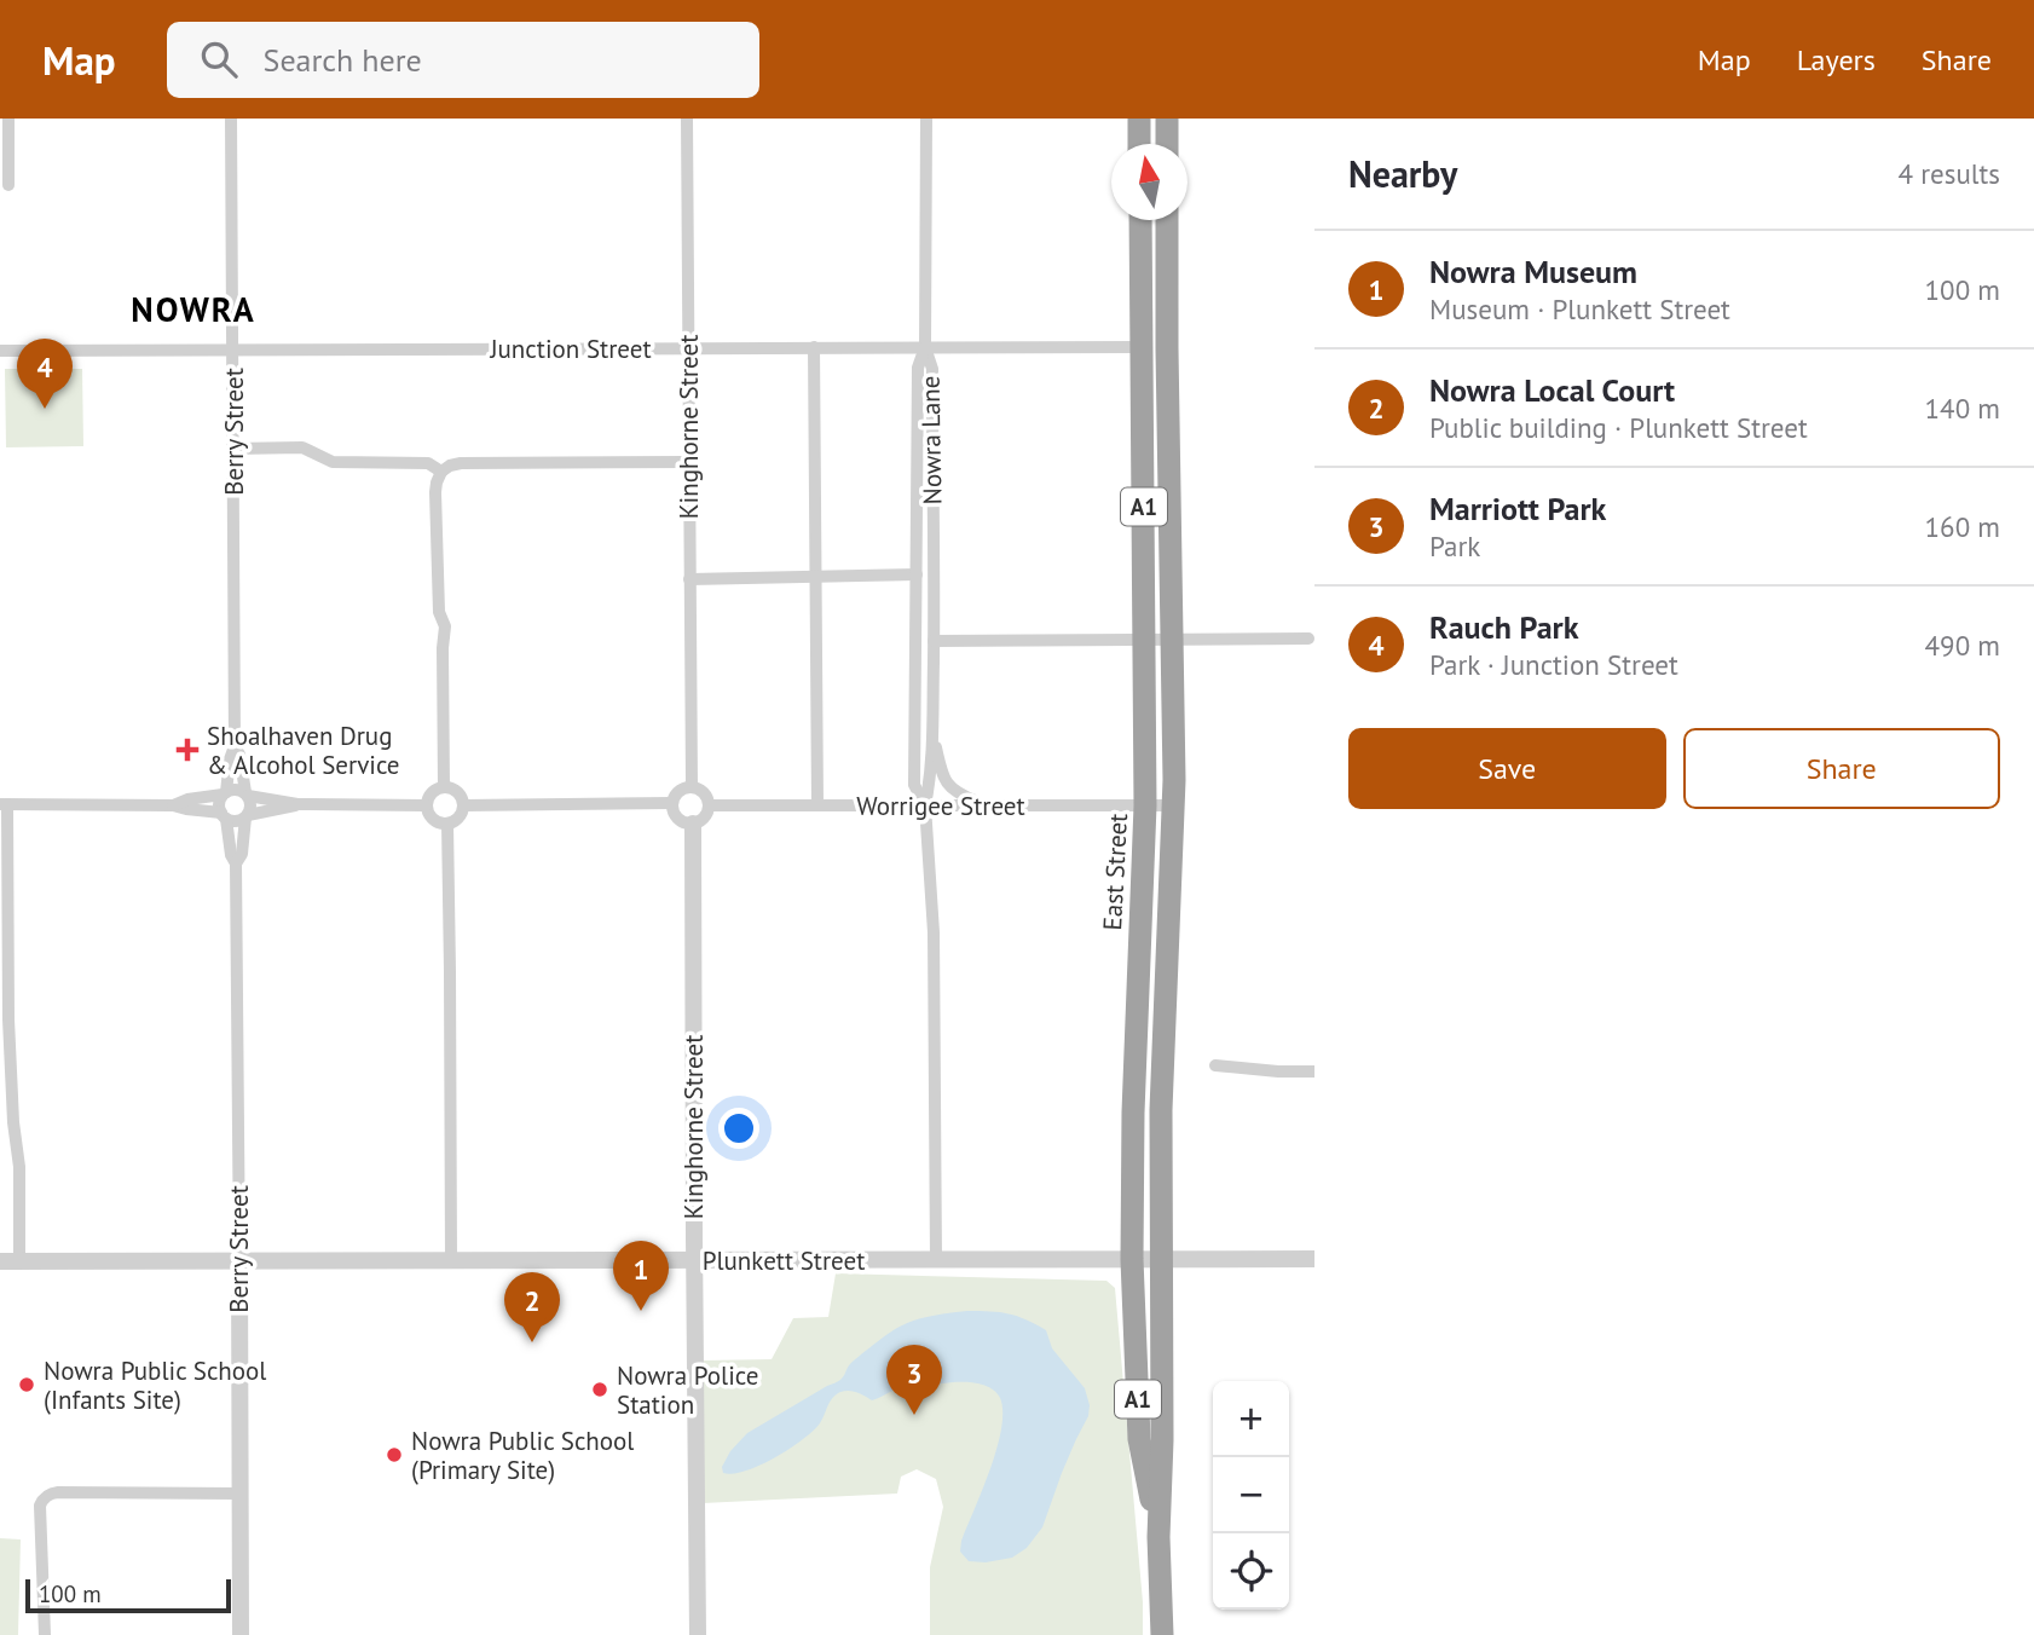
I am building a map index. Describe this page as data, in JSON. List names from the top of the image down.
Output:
{
  "streets": {
    "highway": ["A1", "East Street"],
    "street": [
      "Junction Street",
      "Kinghorne Street",
      "Berry Street",
      "Nowra Lane",
      "Worrigee Street",
      "Plunkett Street"
    ]
  },
  "crossings": [
    ["Junction Street", "Kinghorne Street"],
    ["Junction Street", "Berry Street"],
    ["Junction Street", "Nowra Lane"],
    ["Junction Street", "East Street"],
    ["Kinghorne Street", "Worrigee Street"],
    ["Kinghorne Street", "Plunkett Street"],
    ["Berry Street", "Plunkett Street"],
    ["Nowra Lane", "Worrigee Street"],
    ["Worrigee Street", "East Street"],
    ["East Street", "Plunkett Street"]
  ],
  "districts": ["NOWRA"],
  "places": {
    "health": ["Shoalhaven Drug & Alcohol Service"],
    "other": ["Nowra Public School (Infants Site)", "Nowra Police Station", "Nowra Public School (Primary Site)"]
  },
  "scale_bar": "100 m",
  "north": "top",
  "page": {
    "header": "Map",
    "search": "Search here",
    "nav": ["Map", "Layers", "Share"],
    "heading": ["Nearby", "4 results"],
    "list": [
      {
        "mark": "1",
        "name": "Nowra Museum",
        "note": "Museum · Plunkett Street",
        "value": "100 m"
      },
      {
        "mark": "2",
        "name": "Nowra Local Court",
        "note": "Public building · Plunkett Street",
        "value": "140 m"
      },
      {
        "mark": "3",
        "name": "Marriott Park",
        "note": "Park",
        "value": "160 m"
      },
      {
        "mark": "4",
        "name": "Rauch Park",
        "note": "Park · Junction Street",
        "value": "490 m"
      }
    ],
    "pins": [
      "4",
      "1",
      "2",
      "3"
    ],
    "buttons": ["Save", "Share"],
    "map_buttons": ["+", "−"],
    "scale": "100 m"
  }
}
